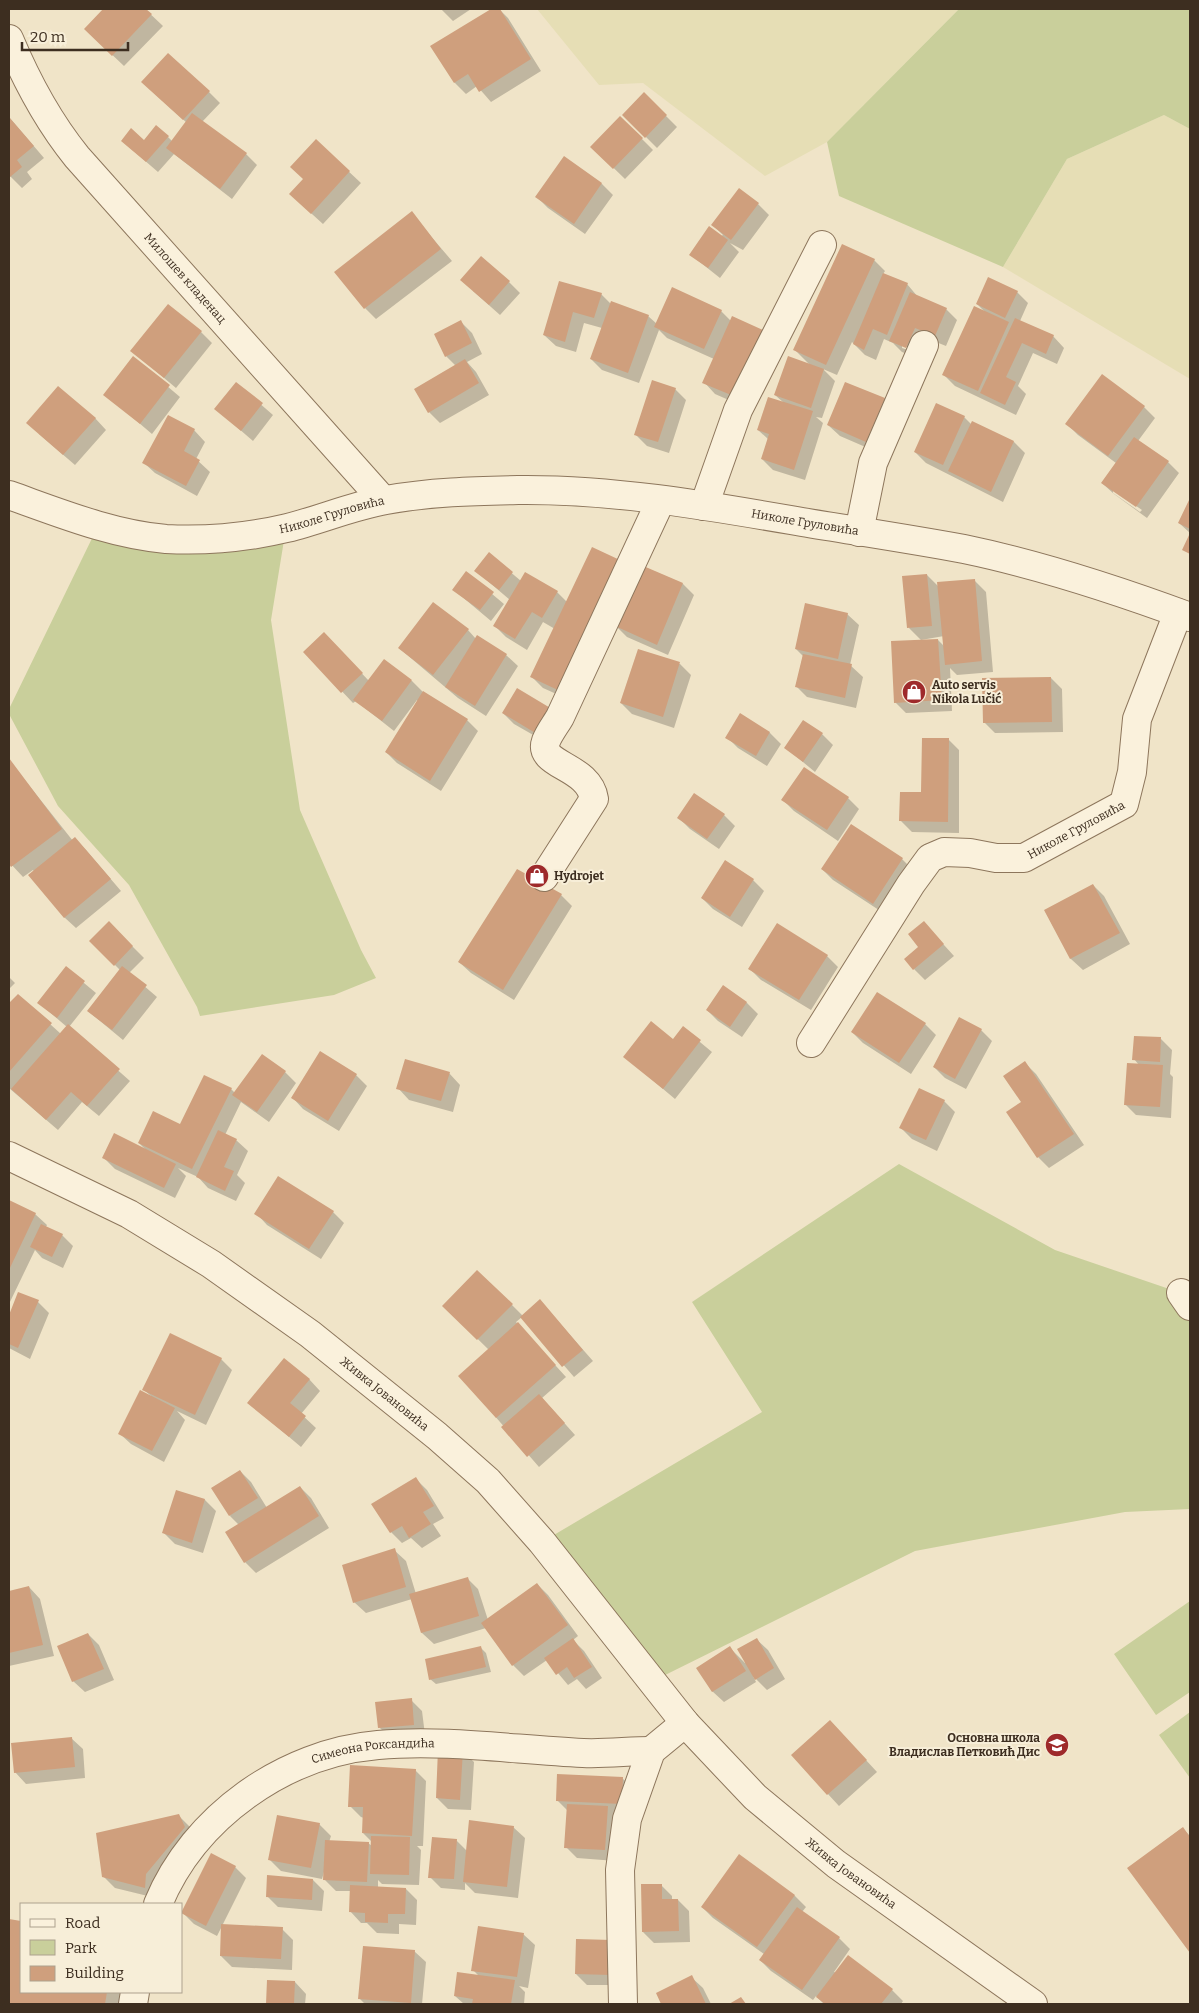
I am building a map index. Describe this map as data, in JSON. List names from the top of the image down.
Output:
{
  "streets": {
    "street": [
      "Милошев кладенац",
      "Николе Груловића",
      "Живка Јовановића",
      "Симеона Роксандића"
    ]
  },
  "crossings": [
    ["Милошев кладенац", "Николе Груловића"]
  ],
  "places": {
    "shop": ["Auto servis Nikola Lučić", "Hydrojet"],
    "school or university": ["Основна школа Владислав Петковић Дис"]
  },
  "legend": ["Road", "Park", "Building"],
  "scale_bar": "20 m"
}
